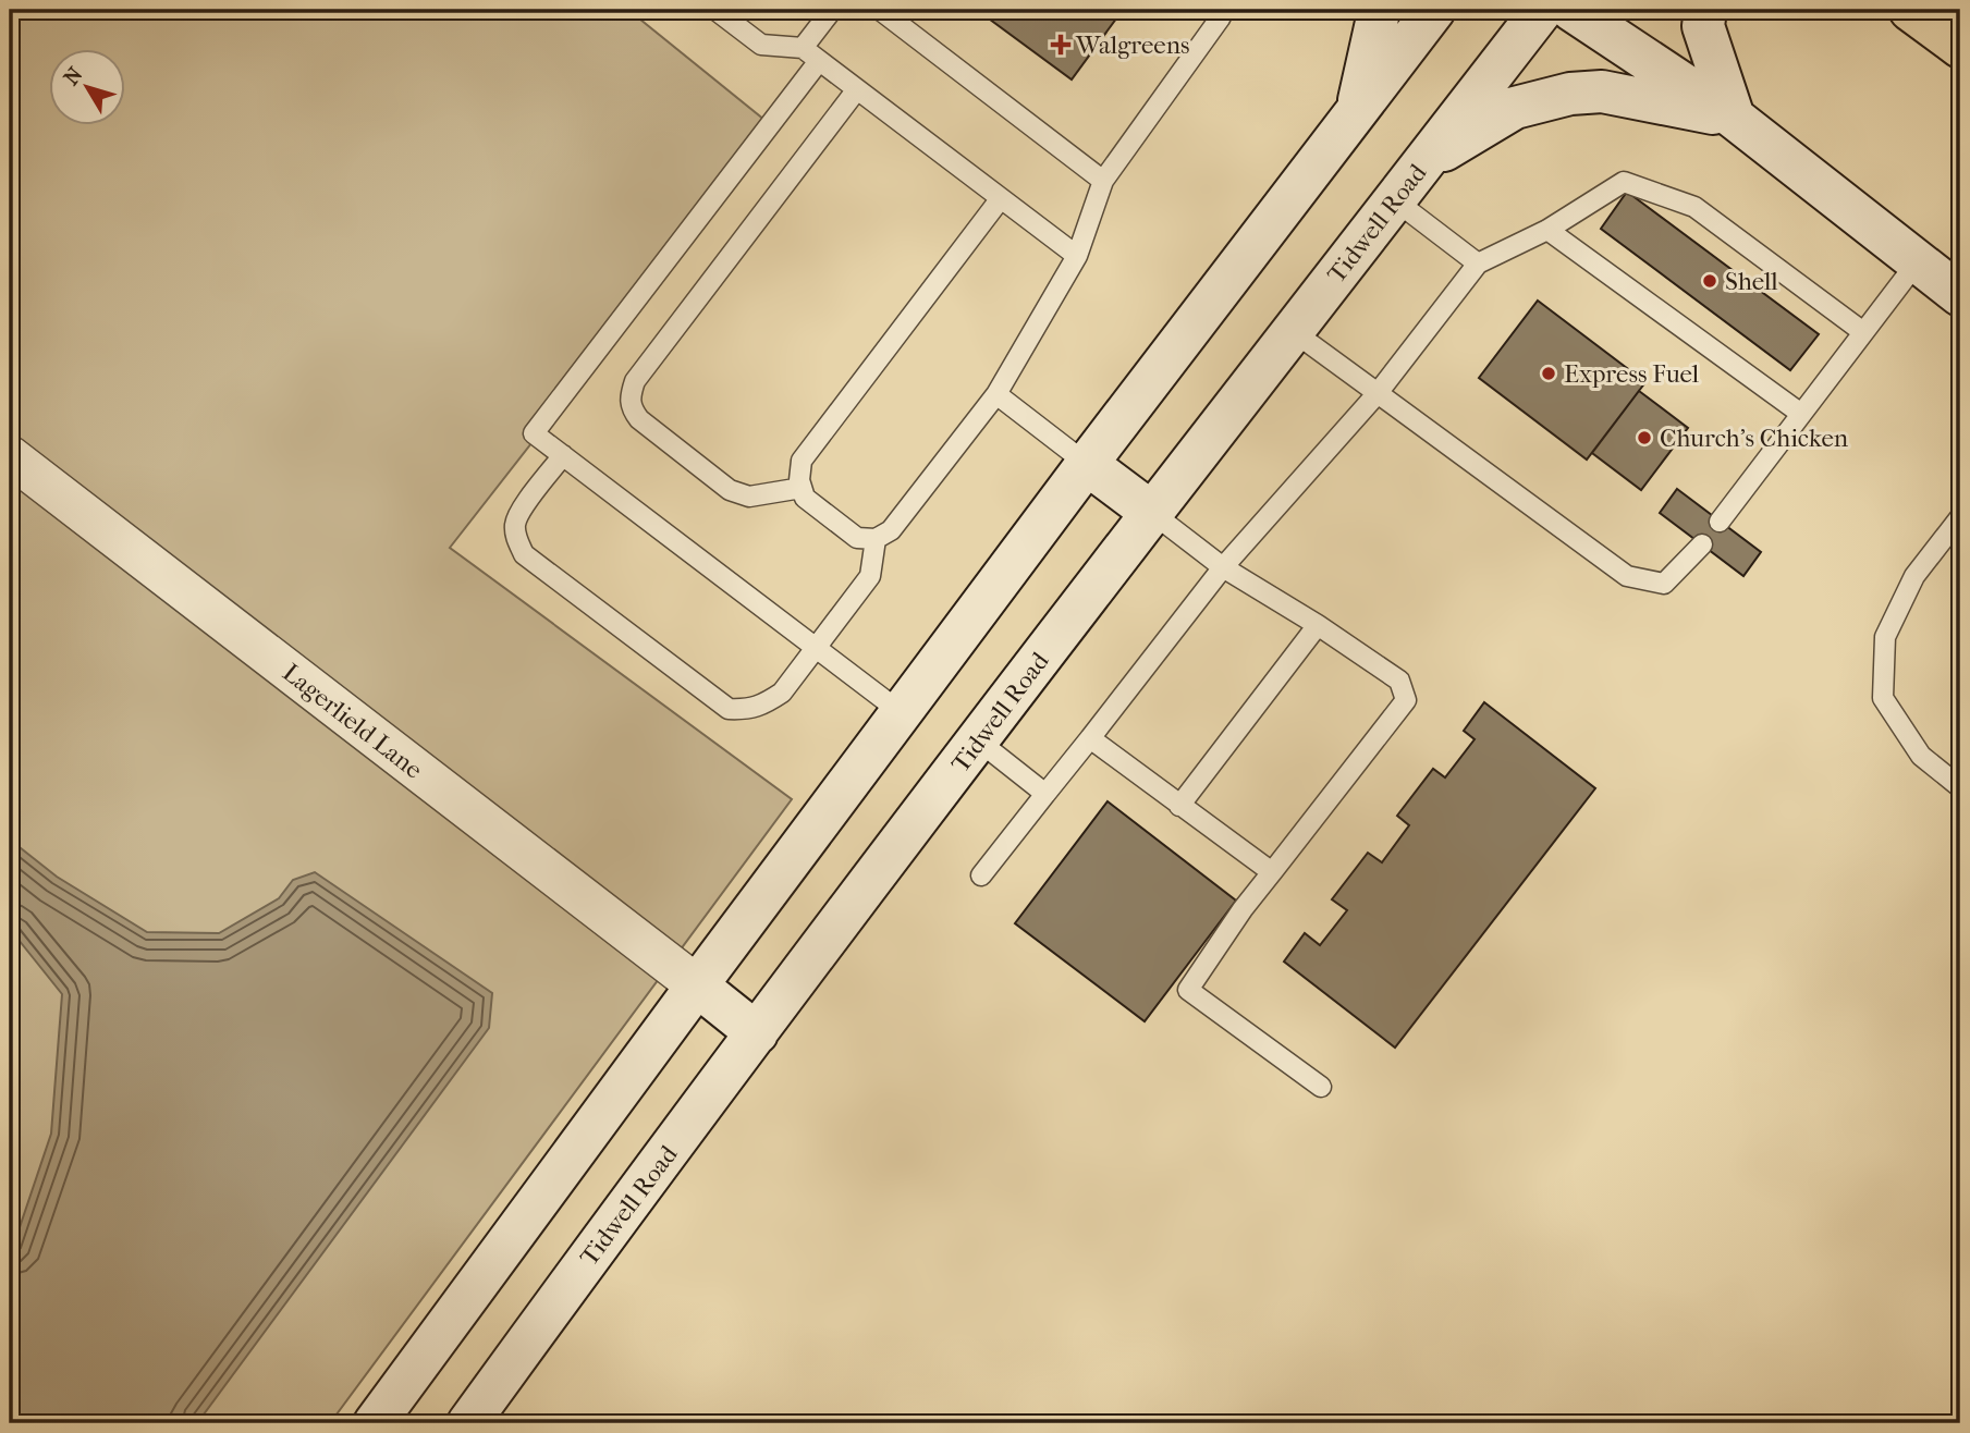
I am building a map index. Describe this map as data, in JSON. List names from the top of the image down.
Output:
{
  "streets": {
    "main road": ["Tidwell Road"],
    "street": ["Lagerlield Lane"]
  },
  "places": {
    "health": ["Walgreens"],
    "other": ["Shell", "Express Fuel", "Church's Chicken"]
  },
  "north": "top left"
}
